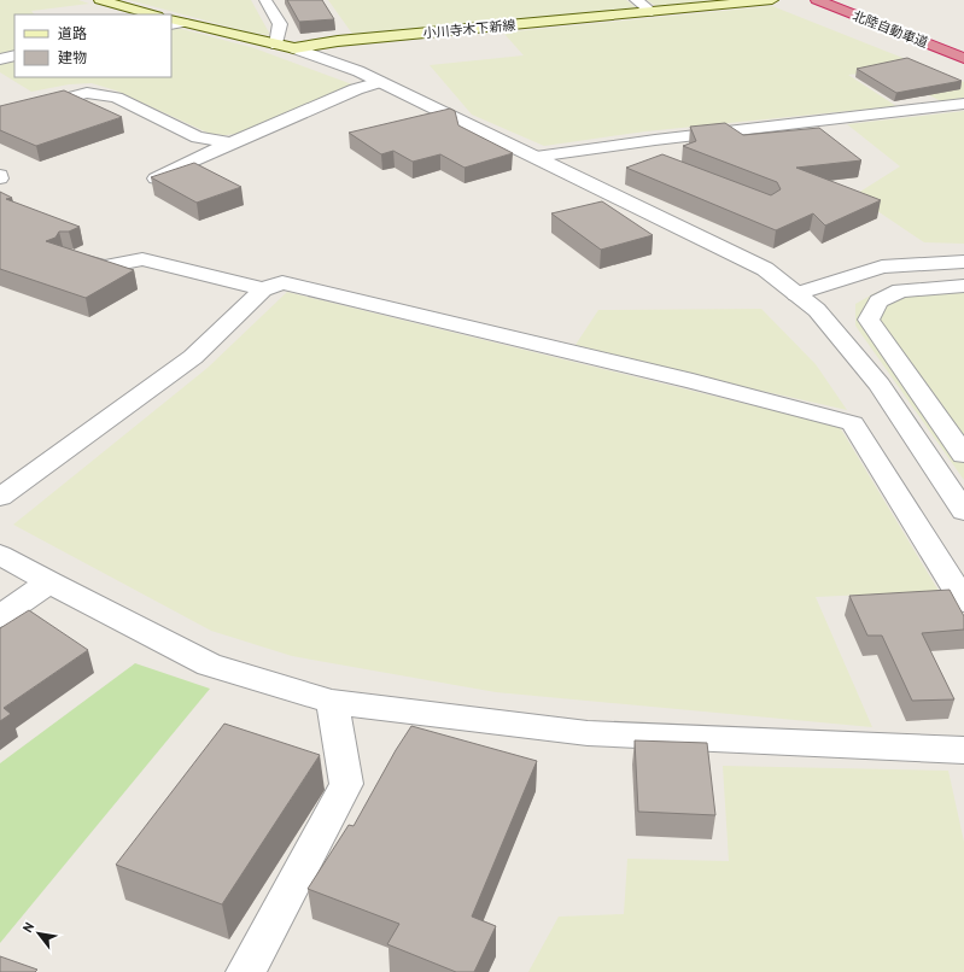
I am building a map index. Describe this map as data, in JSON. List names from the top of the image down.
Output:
{
  "streets": {
    "highway": ["北陸自動車道"],
    "main road": ["小川寺木下新線"]
  },
  "legend": ["道路", "建物"],
  "north": "top left"
}
